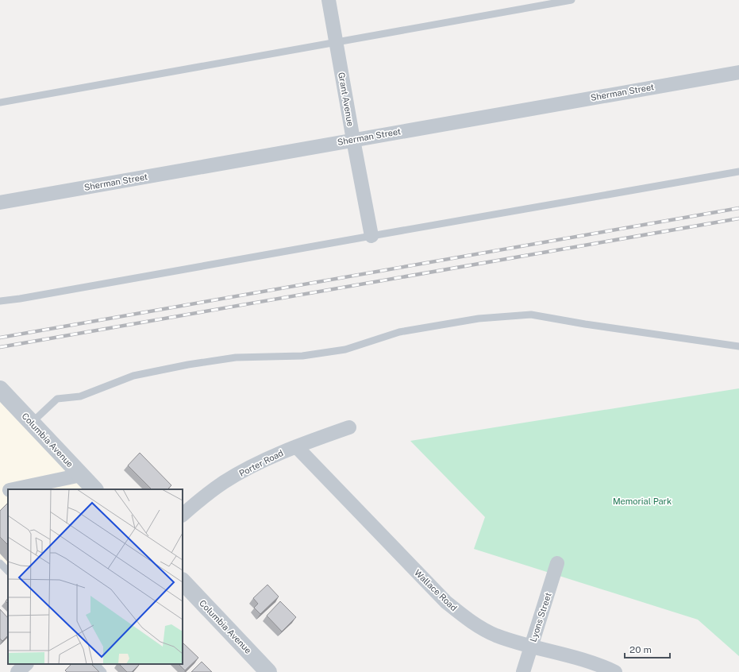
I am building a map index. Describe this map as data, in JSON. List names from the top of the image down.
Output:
{
  "streets": {
    "street": [
      "Sherman Street",
      "Grant Avenue",
      "Columbia Avenue",
      "Porter Road",
      "Wallace Road",
      "Lyons Street"
    ]
  },
  "crossings": [
    ["Sherman Street", "Grant Avenue"],
    ["Porter Road", "Wallace Road"],
    ["Wallace Road", "Lyons Street"]
  ],
  "parks": ["Memorial Park"],
  "scale_bar": "20 m"
}
